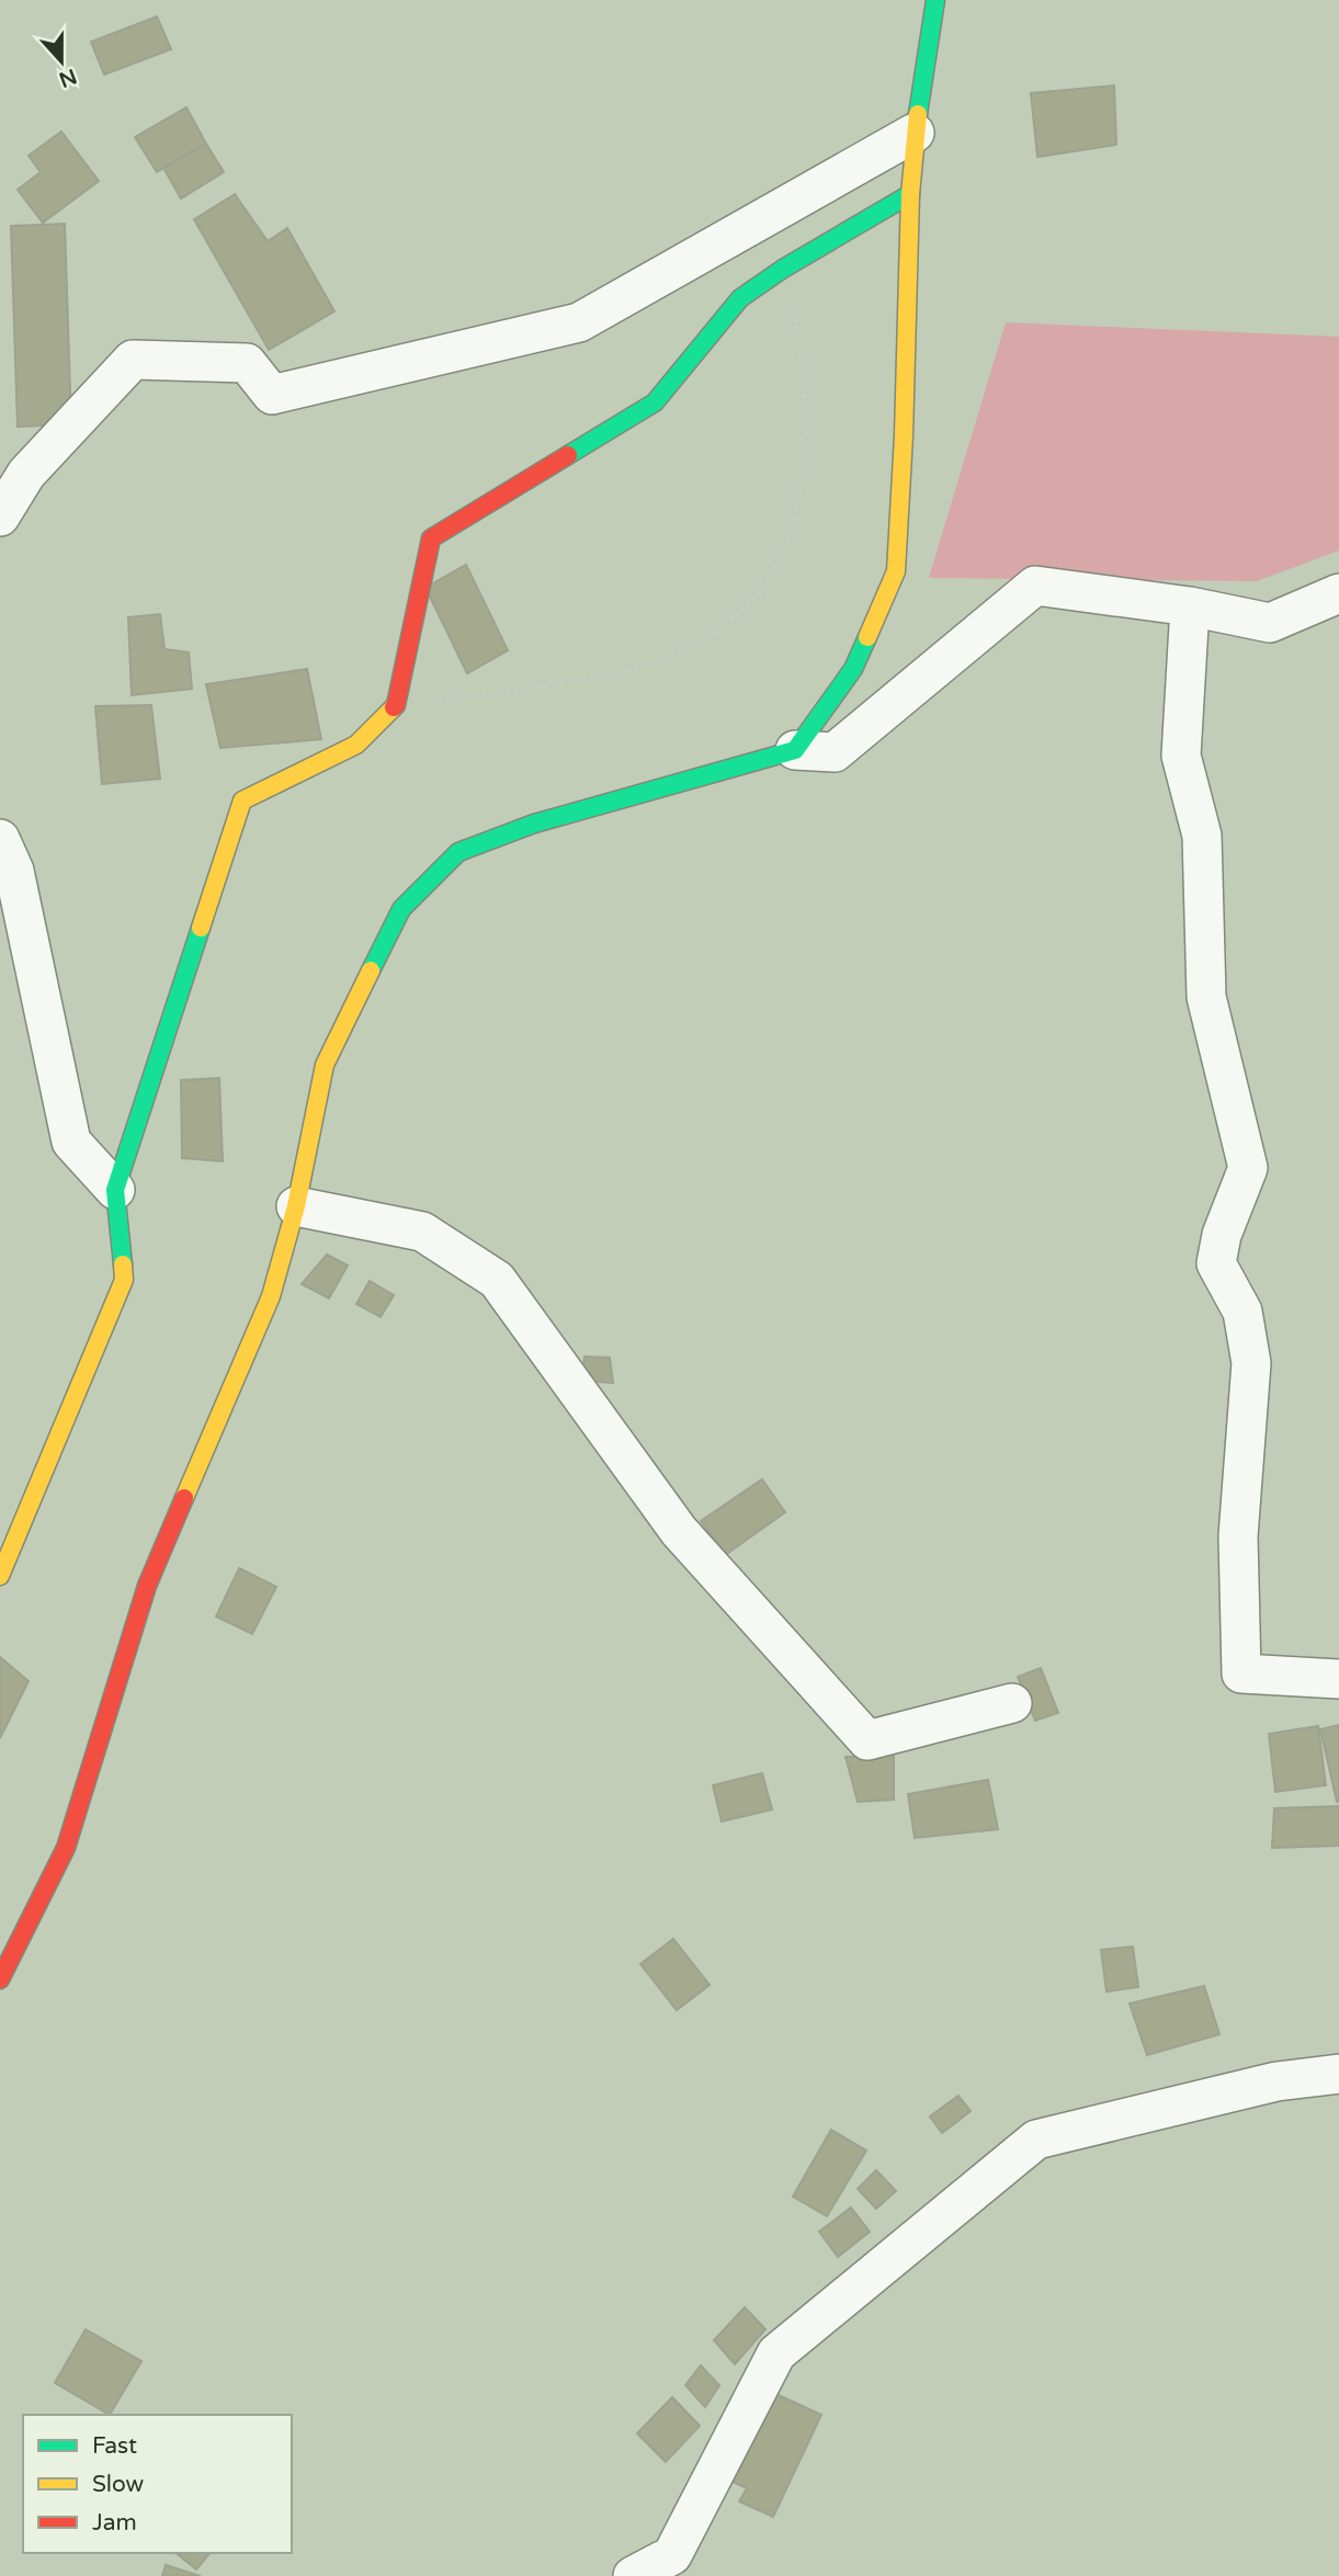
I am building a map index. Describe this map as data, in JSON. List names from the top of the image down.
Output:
{
  "legend": ["Fast", "Slow", "Jam"],
  "north": "bottom"
}
